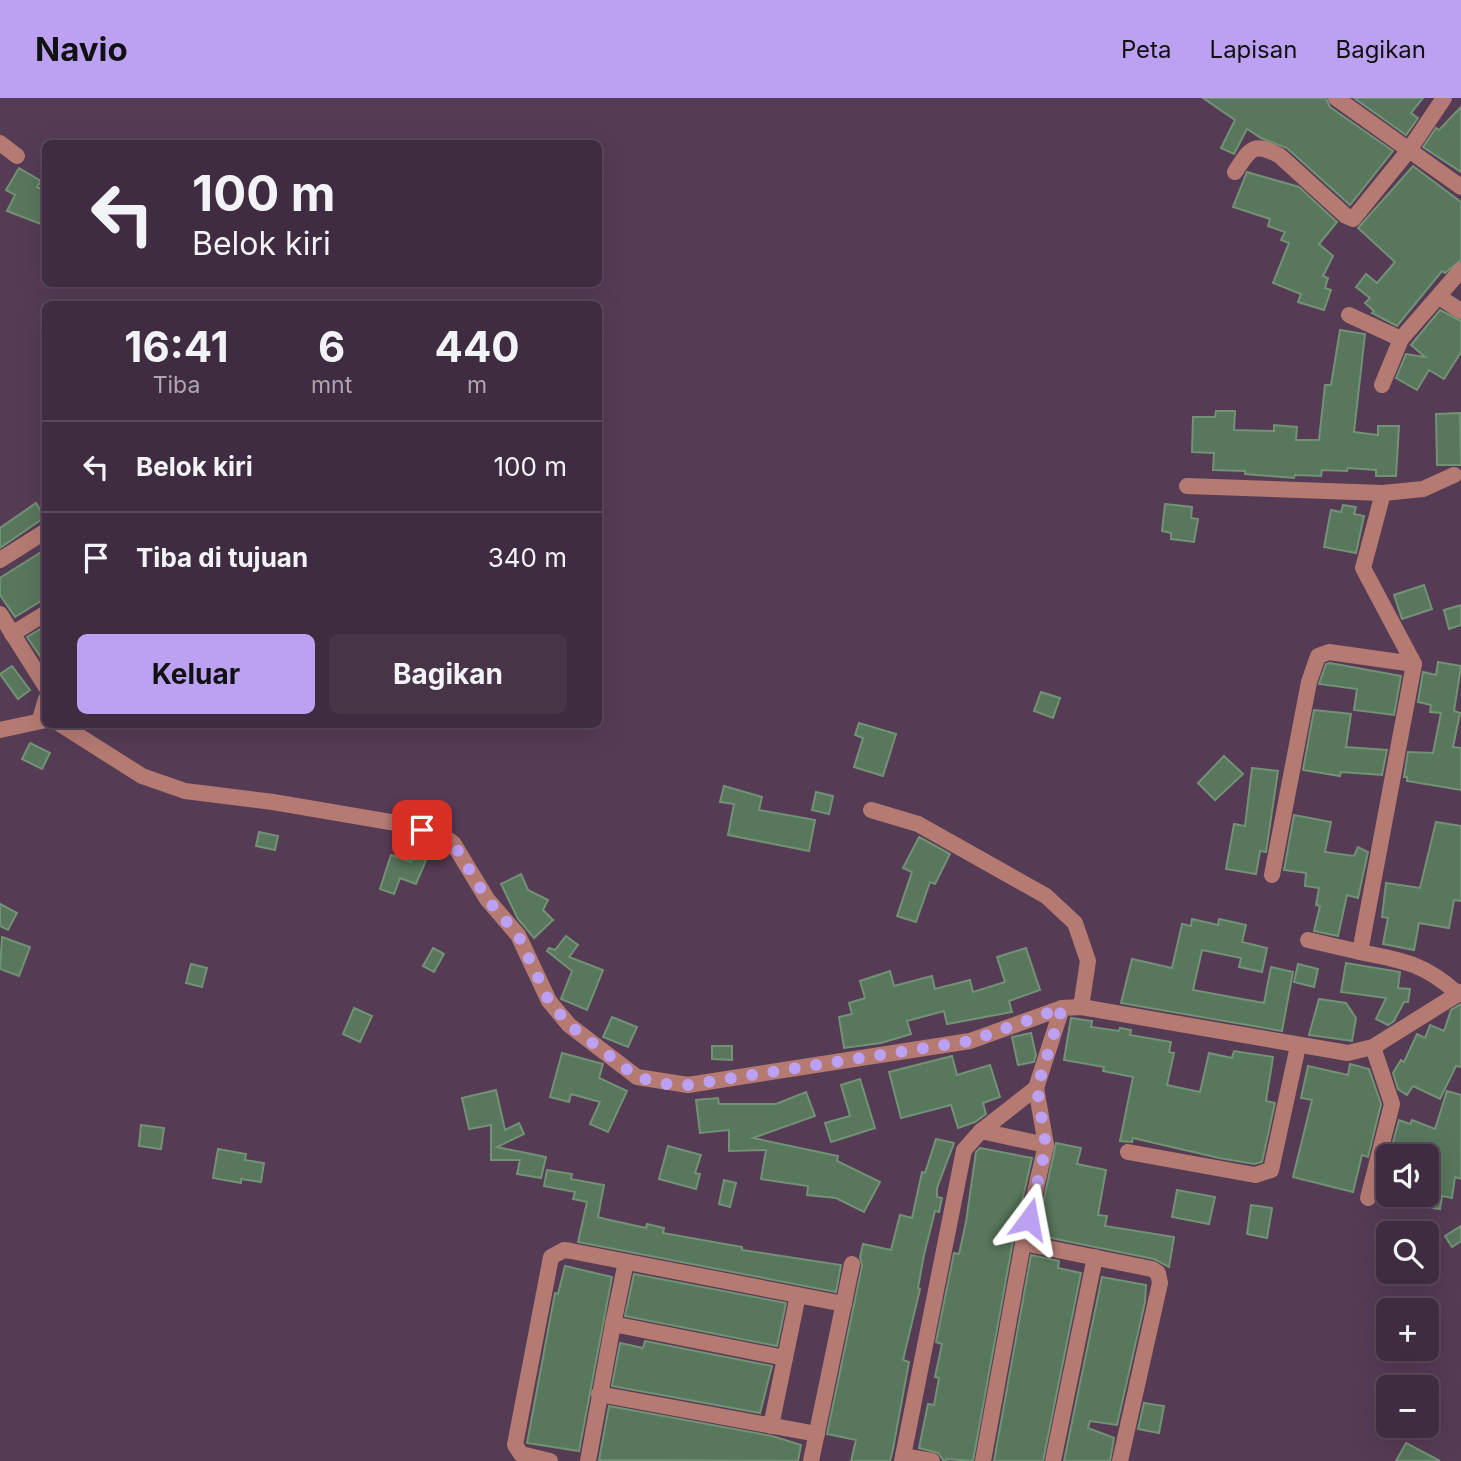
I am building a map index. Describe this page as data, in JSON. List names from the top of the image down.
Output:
{
  "page": {
    "header": "Navio",
    "nav": ["Peta", "Lapisan", "Bagikan"],
    "turn": ["100 m", "Belok kiri"],
    "eta": [
      "16:41",
      "Tiba",
      "6",
      "mnt",
      "440",
      "m"
    ],
    "list": [
      {
        "name": "Belok kiri",
        "value": "100 m"
      },
      {
        "name": "Tiba di tujuan",
        "value": "340 m"
      }
    ],
    "buttons": ["Keluar", "Bagikan"],
    "map_buttons": ["+", "−"]
  }
}
